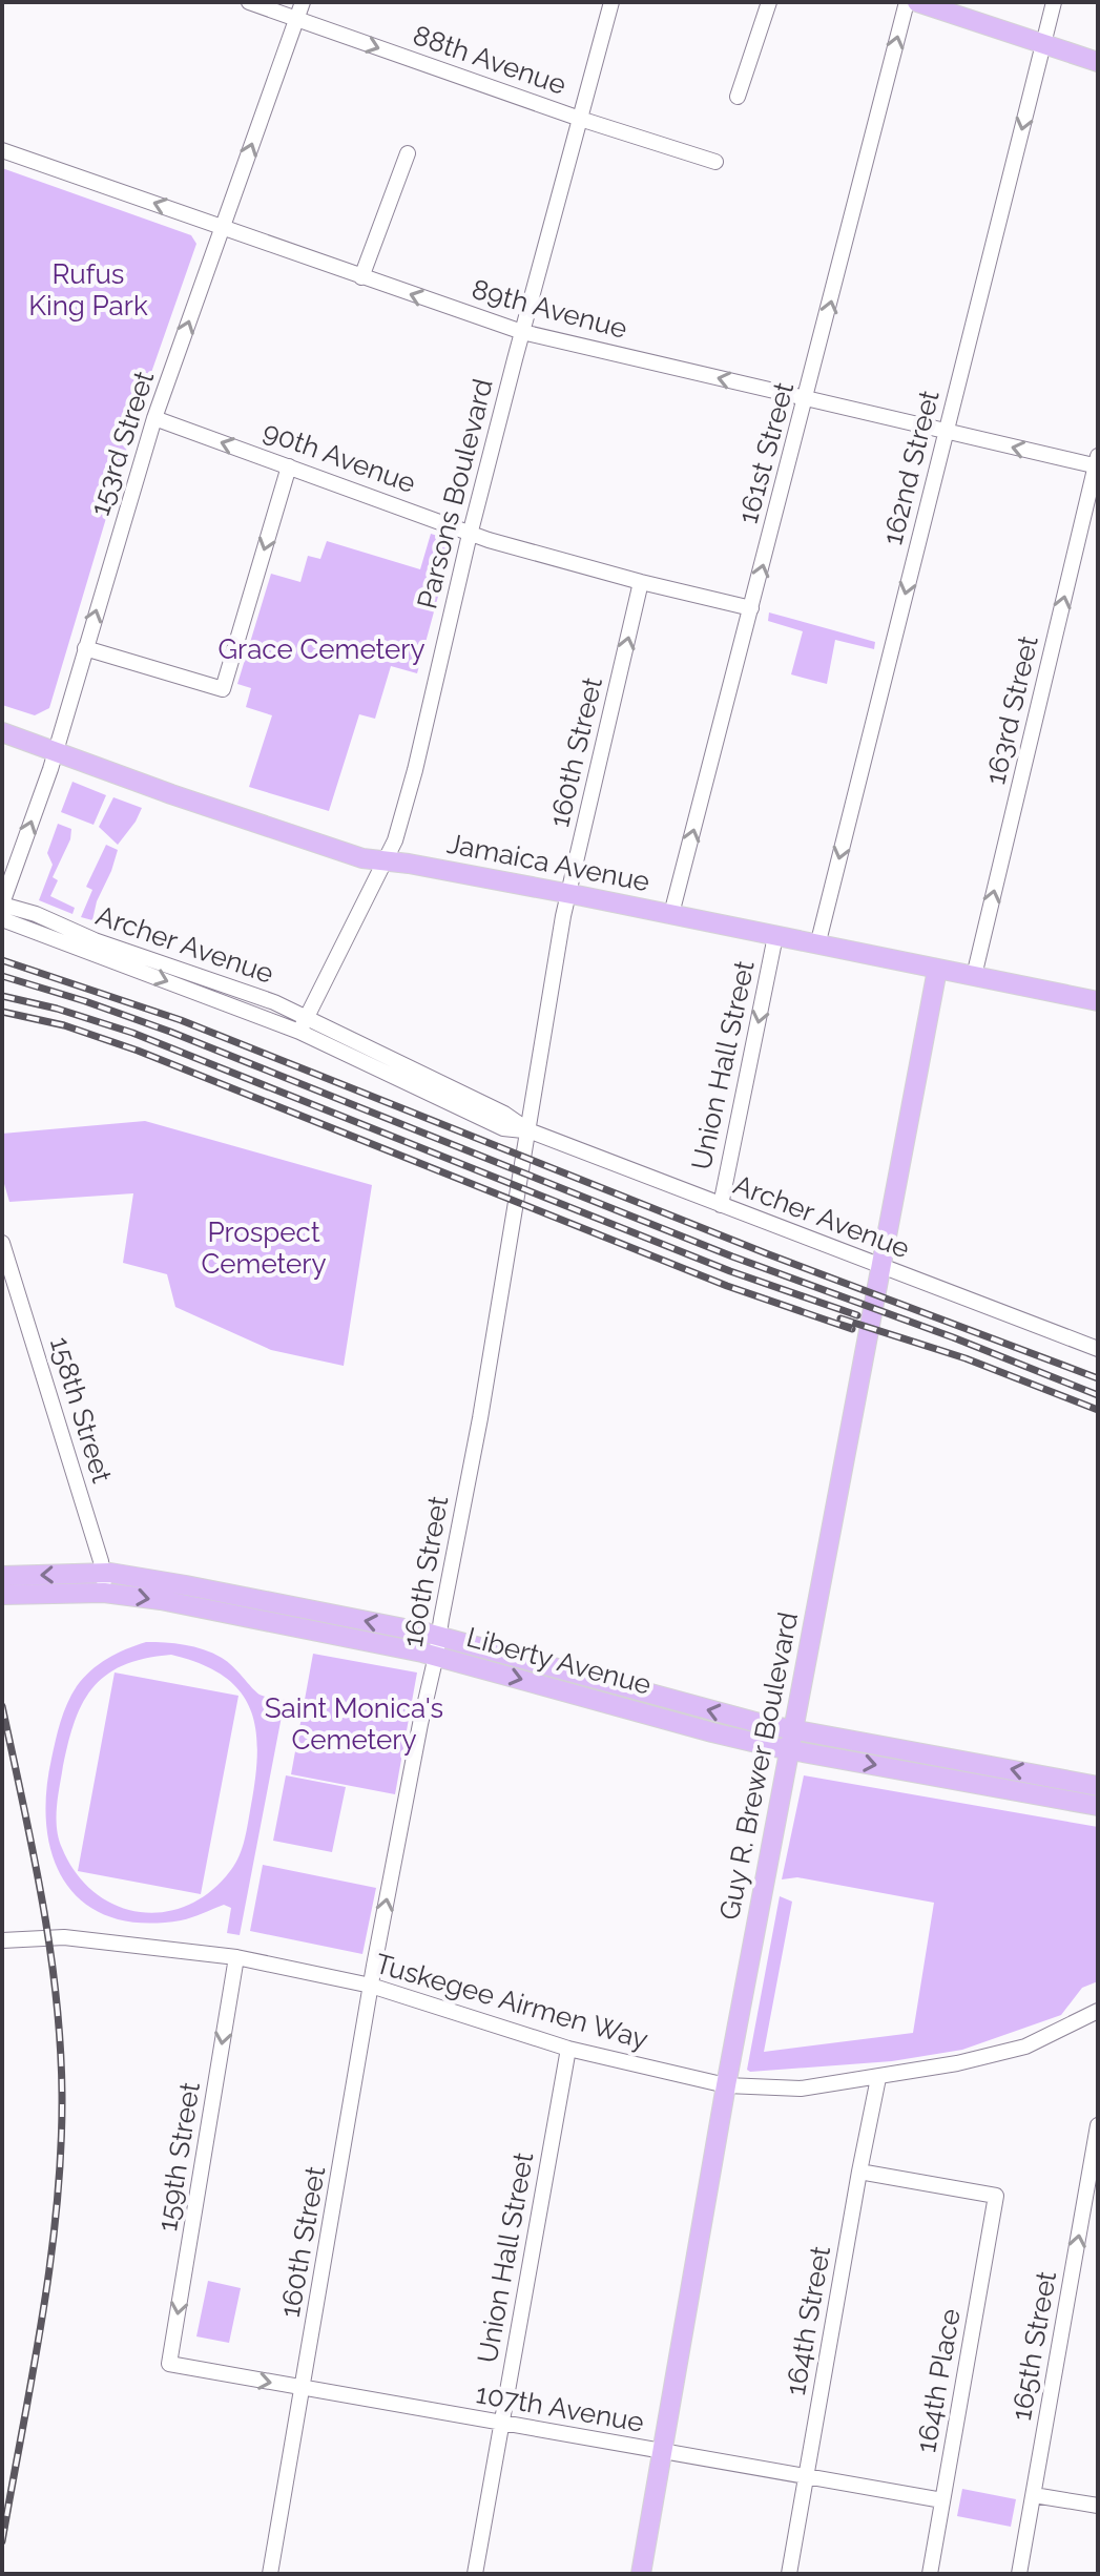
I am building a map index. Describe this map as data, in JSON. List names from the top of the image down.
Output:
{
  "streets": {
    "main road": ["Jamaica Avenue", "Liberty Avenue", "Guy R. Brewer Boulevard"],
    "street": [
      "88th Avenue",
      "89th Avenue",
      "153rd Street",
      "161st Street",
      "90th Avenue",
      "162nd Street",
      "Parsons Boulevard",
      "163rd Street",
      "160th Street",
      "Archer Avenue",
      "Union Hall Street",
      "158th Street",
      "Tuskegee Airmen Way",
      "159th Street",
      "164th Street",
      "165th Street",
      "164th Place",
      "107th Avenue"
    ]
  },
  "crossings": [
    ["88th Avenue", "153rd Street"],
    ["88th Avenue", "Parsons Boulevard"],
    ["89th Avenue", "153rd Street"],
    ["89th Avenue", "161st Street"],
    ["89th Avenue", "162nd Street"],
    ["89th Avenue", "Parsons Boulevard"],
    ["89th Avenue", "163rd Street"],
    ["153rd Street", "90th Avenue"],
    ["153rd Street", "Jamaica Avenue"],
    ["153rd Street", "Archer Avenue"],
    ["161st Street", "90th Avenue"],
    ["161st Street", "Jamaica Avenue"],
    ["90th Avenue", "Parsons Boulevard"],
    ["90th Avenue", "160th Street"],
    ["162nd Street", "Jamaica Avenue"],
    ["Parsons Boulevard", "Jamaica Avenue"],
    ["Parsons Boulevard", "Archer Avenue"],
    ["163rd Street", "Jamaica Avenue"],
    ["160th Street", "Jamaica Avenue"],
    ["160th Street", "Archer Avenue"],
    ["160th Street", "Liberty Avenue"],
    ["160th Street", "Tuskegee Airmen Way"],
    ["160th Street", "107th Avenue"],
    ["Jamaica Avenue", "Union Hall Street"],
    ["Jamaica Avenue", "Guy R. Brewer Boulevard"],
    ["Archer Avenue", "Union Hall Street"],
    ["Archer Avenue", "Guy R. Brewer Boulevard"],
    ["Union Hall Street", "Tuskegee Airmen Way"],
    ["Union Hall Street", "107th Avenue"],
    ["158th Street", "Liberty Avenue"],
    ["Liberty Avenue", "Guy R. Brewer Boulevard"],
    ["Guy R. Brewer Boulevard", "Tuskegee Airmen Way"],
    ["Guy R. Brewer Boulevard", "107th Avenue"],
    ["Tuskegee Airmen Way", "159th Street"],
    ["Tuskegee Airmen Way", "164th Street"],
    ["159th Street", "107th Avenue"],
    ["164th Street", "164th Place"],
    ["164th Street", "107th Avenue"],
    ["164th Place", "107th Avenue"]
  ],
  "one_way": [
    "88th Avenue",
    "89th Avenue",
    "153rd Street",
    "161st Street",
    "162nd Street",
    "163rd Street",
    "159th Street",
    "165th Street"
  ],
  "parks": [
    "Rufus King Park",
    "Grace Cemetery",
    "Prospect Cemetery",
    "Saint Monica's Cemetery"
  ]
}
